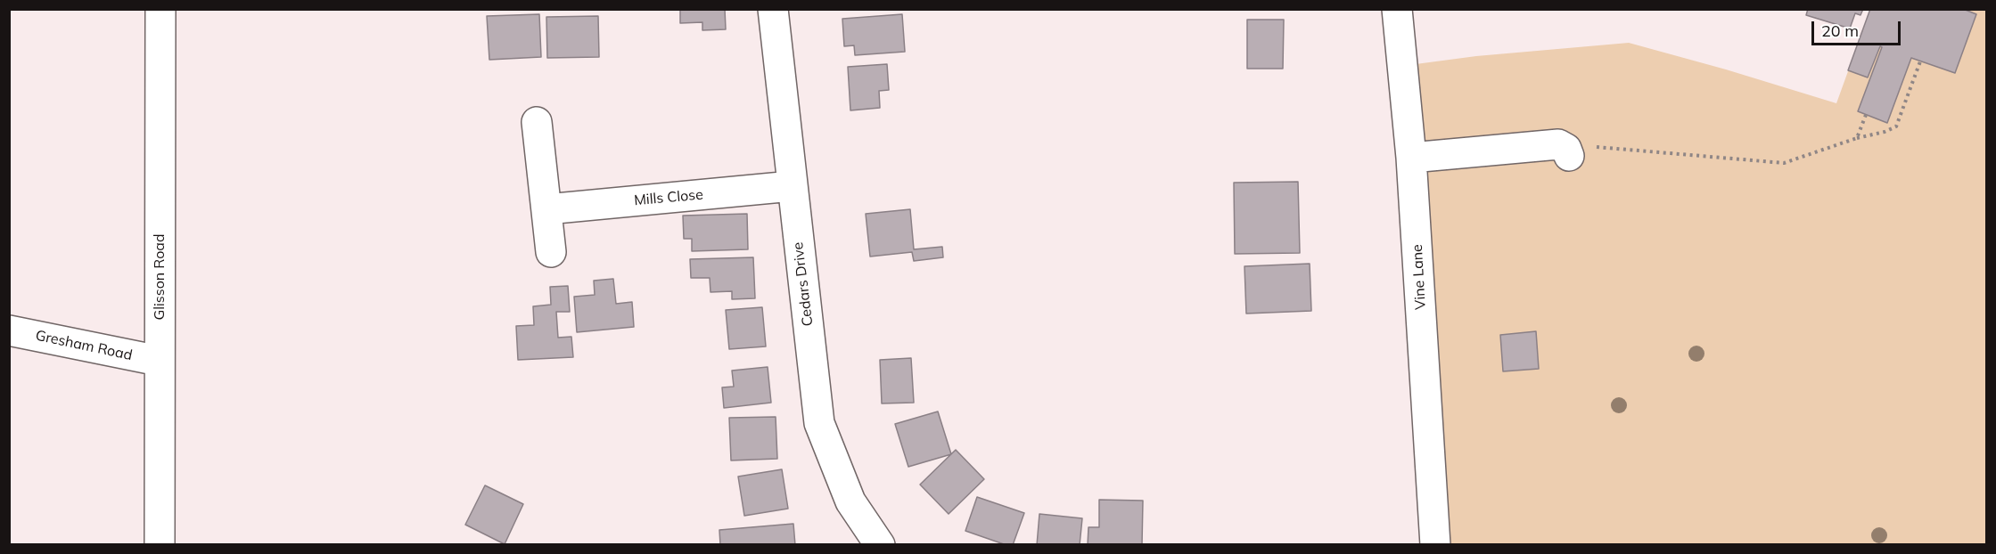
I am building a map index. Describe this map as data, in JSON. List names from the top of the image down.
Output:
{
  "streets": {
    "street": [
      "Mills Close",
      "Glisson Road",
      "Vine Lane",
      "Cedars Drive",
      "Gresham Road"
    ]
  },
  "crossings": [
    ["Mills Close", "Cedars Drive"],
    ["Glisson Road", "Gresham Road"]
  ],
  "scale_bar": "20 m"
}
